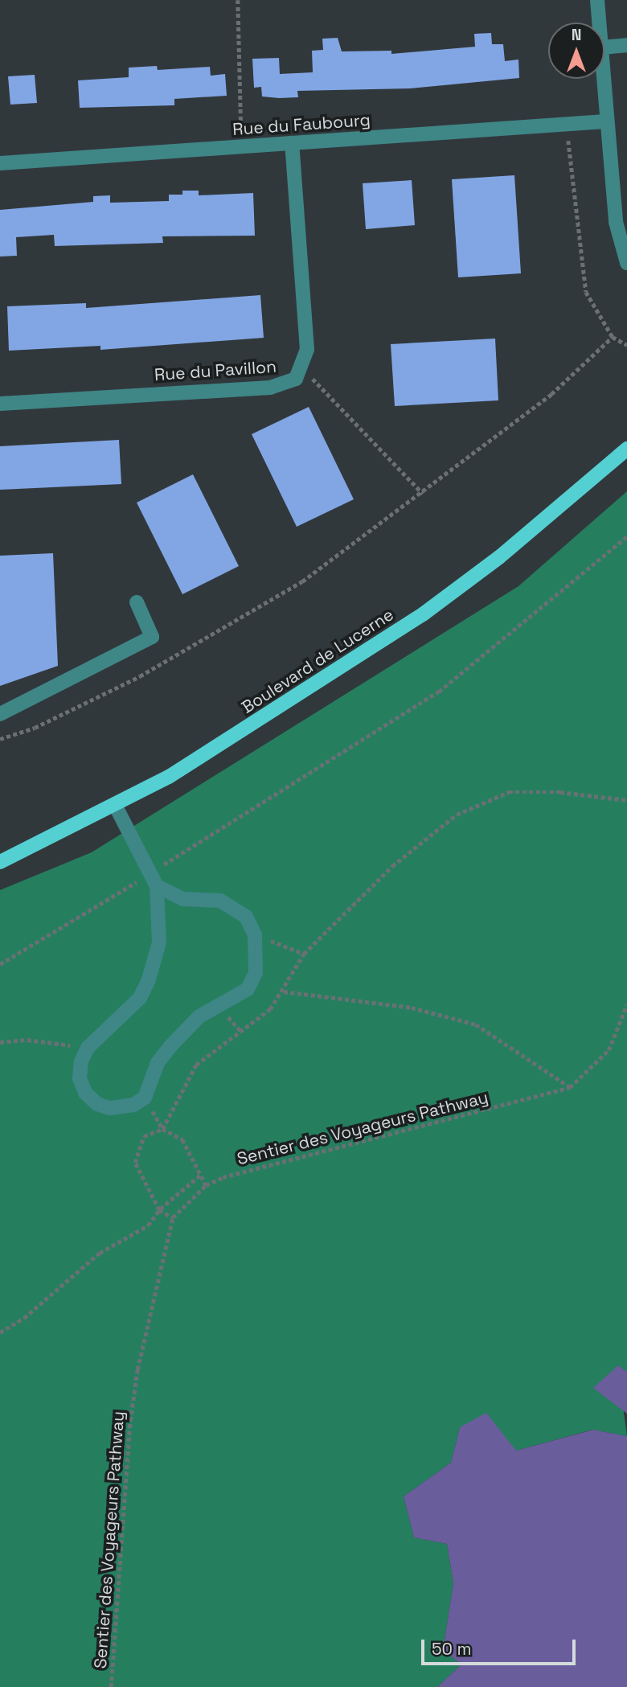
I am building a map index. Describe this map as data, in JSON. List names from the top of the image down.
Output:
{
  "streets": {
    "main road": ["Boulevard de Lucerne"],
    "street": ["Rue du Faubourg", "Rue du Pavillon"],
    "path": ["Sentier des Voyageurs Pathway"]
  },
  "scale_bar": "50 m",
  "north": "top"
}
